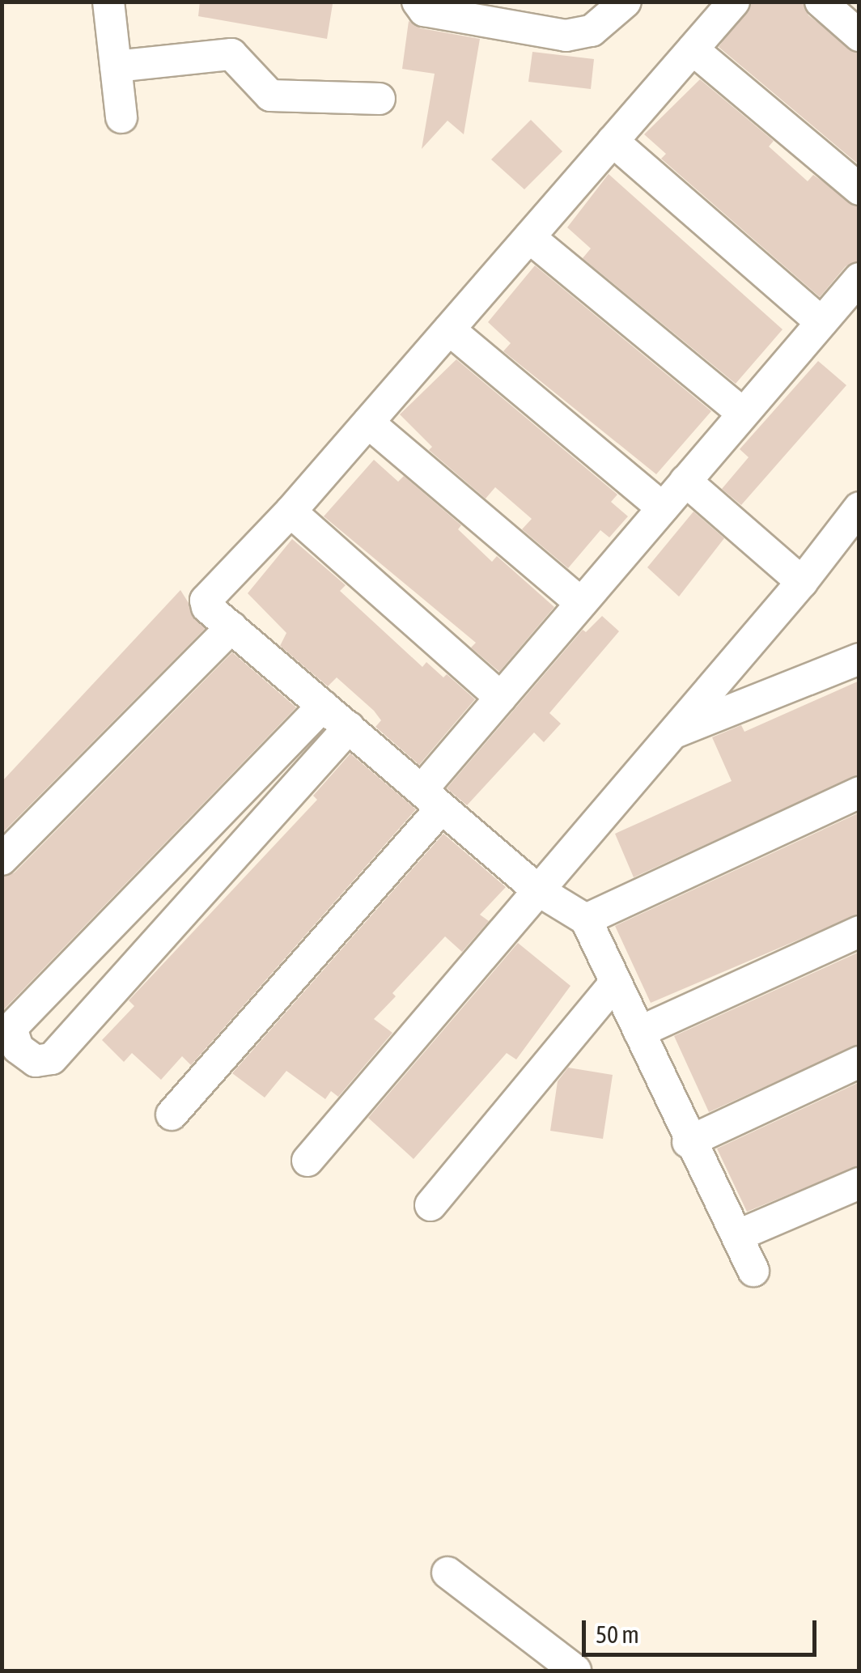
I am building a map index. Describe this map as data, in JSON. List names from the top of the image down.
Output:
{
  "scale_bar": "50 m"
}
